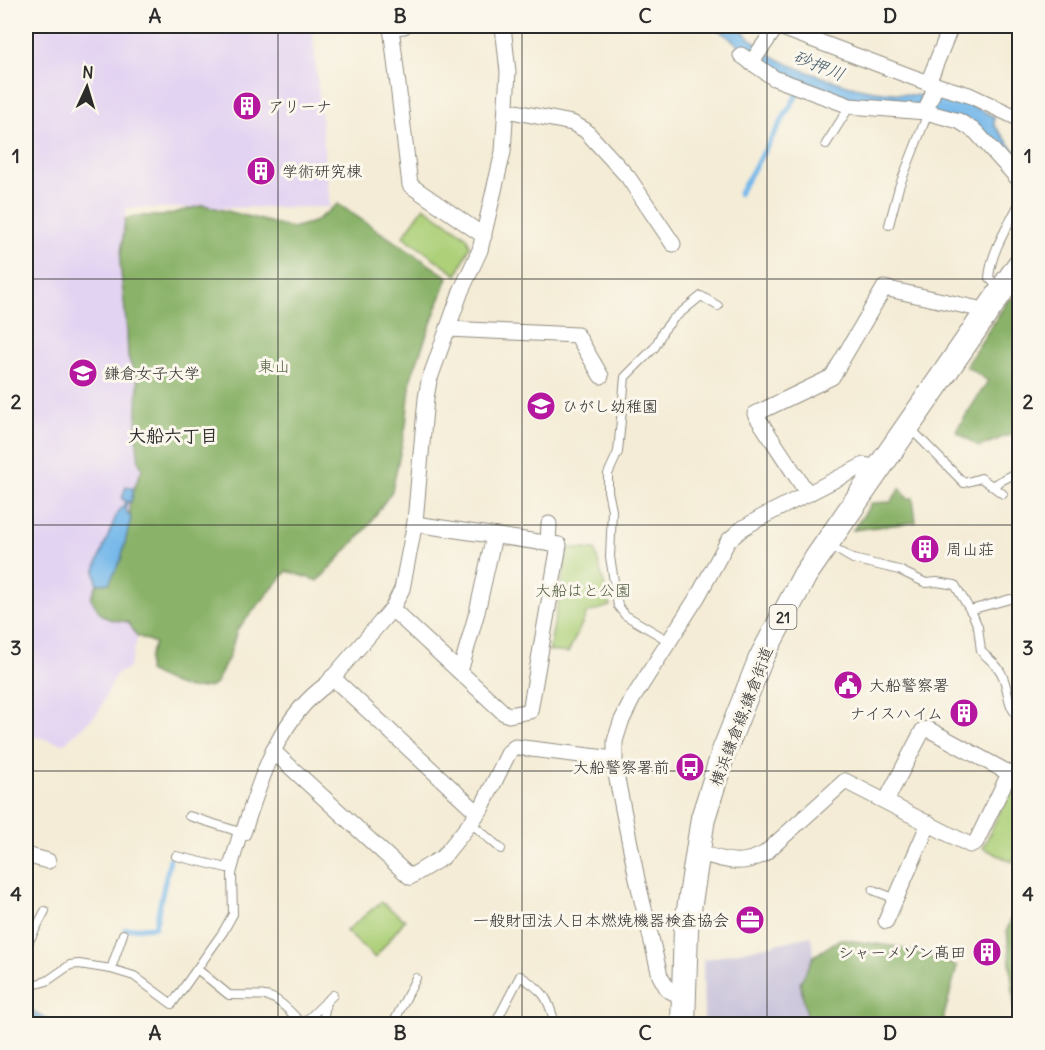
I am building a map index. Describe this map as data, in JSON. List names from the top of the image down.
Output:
{
  "streets": {
    "main road": ["21", "横浜鎌倉線;鎌倉街道"]
  },
  "districts": ["大船六丁目"],
  "water": ["砂押川"],
  "parks": ["東山", "大船はと公園"],
  "places": {
    "building": [
      "アリーナ",
      "学術研究棟",
      "周山荘",
      "ナイスハイム",
      "シャーメゾン髙田"
    ],
    "school or university": ["鎌倉女子大学", "ひがし幼稚園"],
    "public building": ["大船警察署"],
    "bus stop": ["大船警察署前"],
    "office": ["一般財団法人日本燃焼機器検査協会"]
  },
  "north": "top",
  "grid": {
    "columns": [
      "A",
      "B",
      "C",
      "D"
    ],
    "rows": [
      "1",
      "2",
      "3",
      "4"
    ]
  }
}
